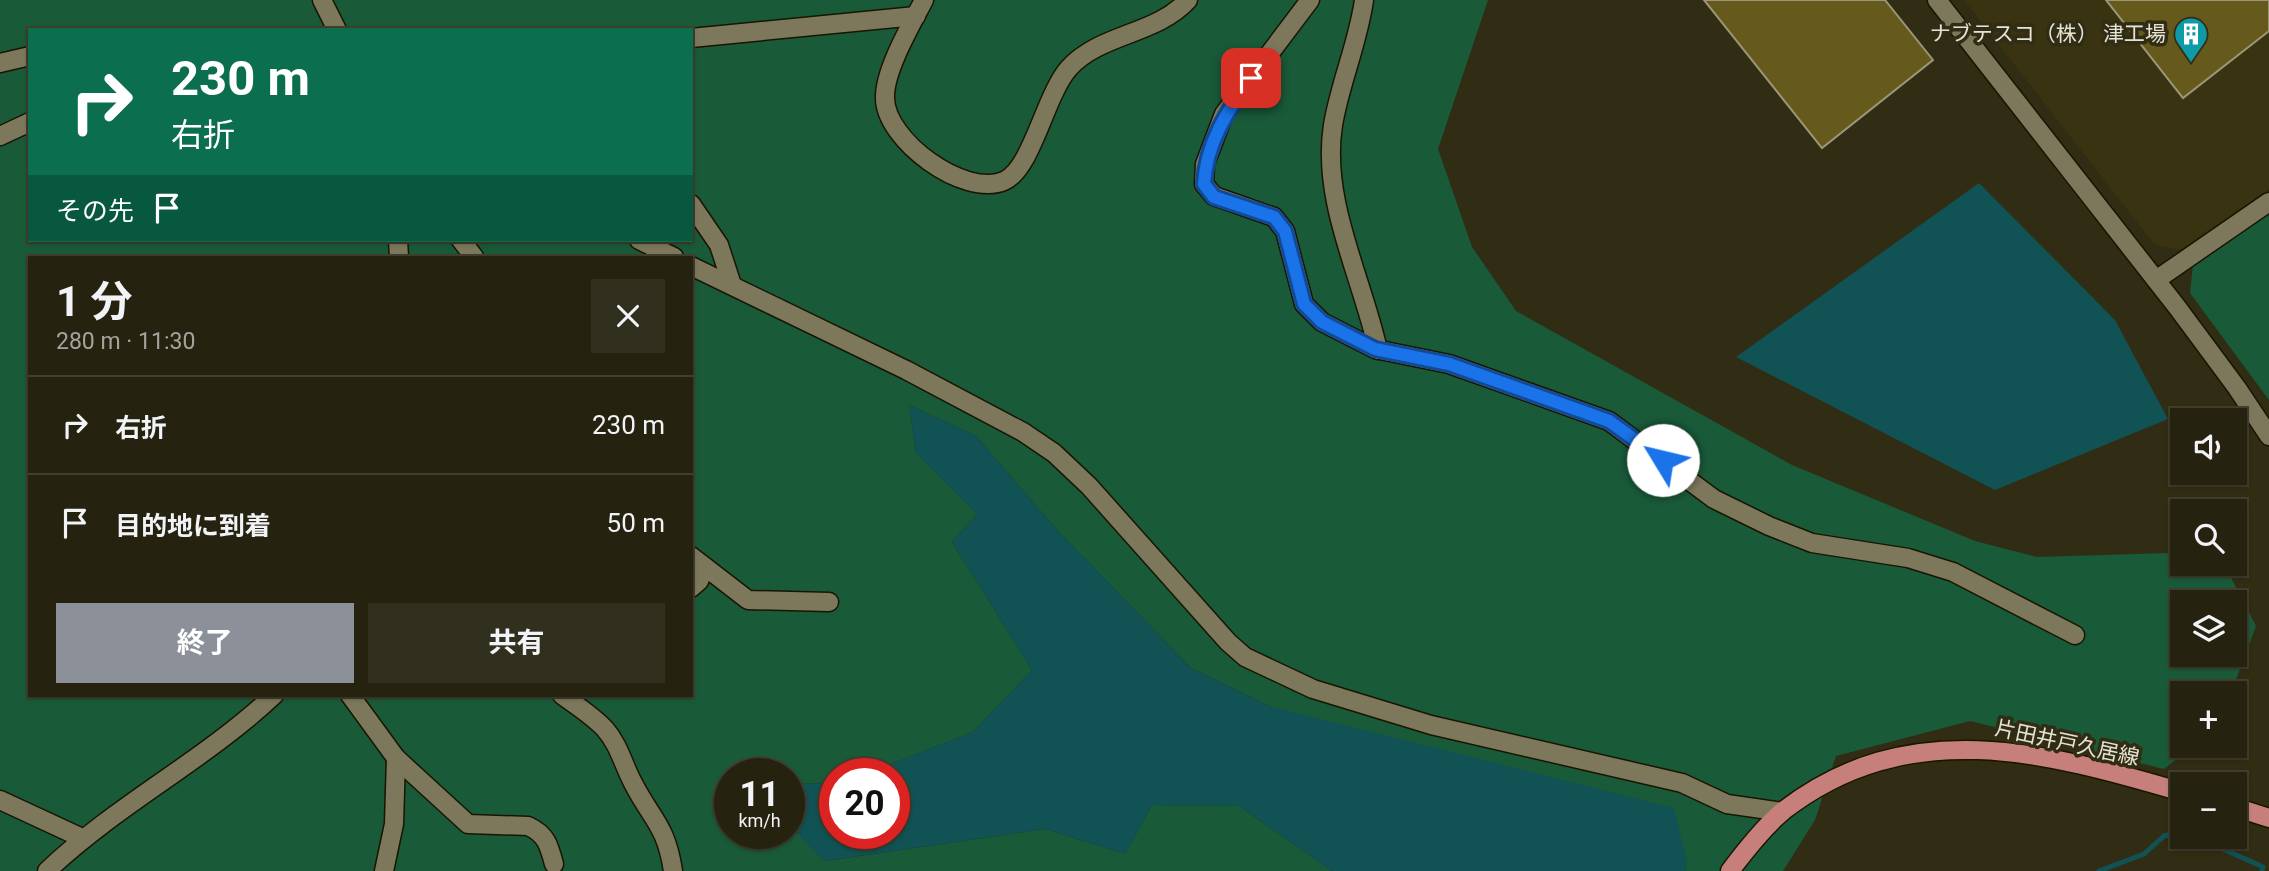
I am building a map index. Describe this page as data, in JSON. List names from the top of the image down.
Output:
{
  "streets": {
    "main road": ["片田井戸久居線"]
  },
  "places": {
    "building": ["ナブテスコ（株） 津工場"]
  },
  "page": {
    "turn": ["230 m", "右折"],
    "then": "その先",
    "heading": ["1 分", "280 m · 11:30"],
    "list": [
      {
        "name": "右折",
        "value": "230 m"
      },
      {
        "name": "目的地に到着",
        "value": "50 m"
      }
    ],
    "map_buttons": ["+", "−"],
    "buttons": ["終了", "共有"],
    "speed": "11 km/h",
    "limit": "20"
  }
}
